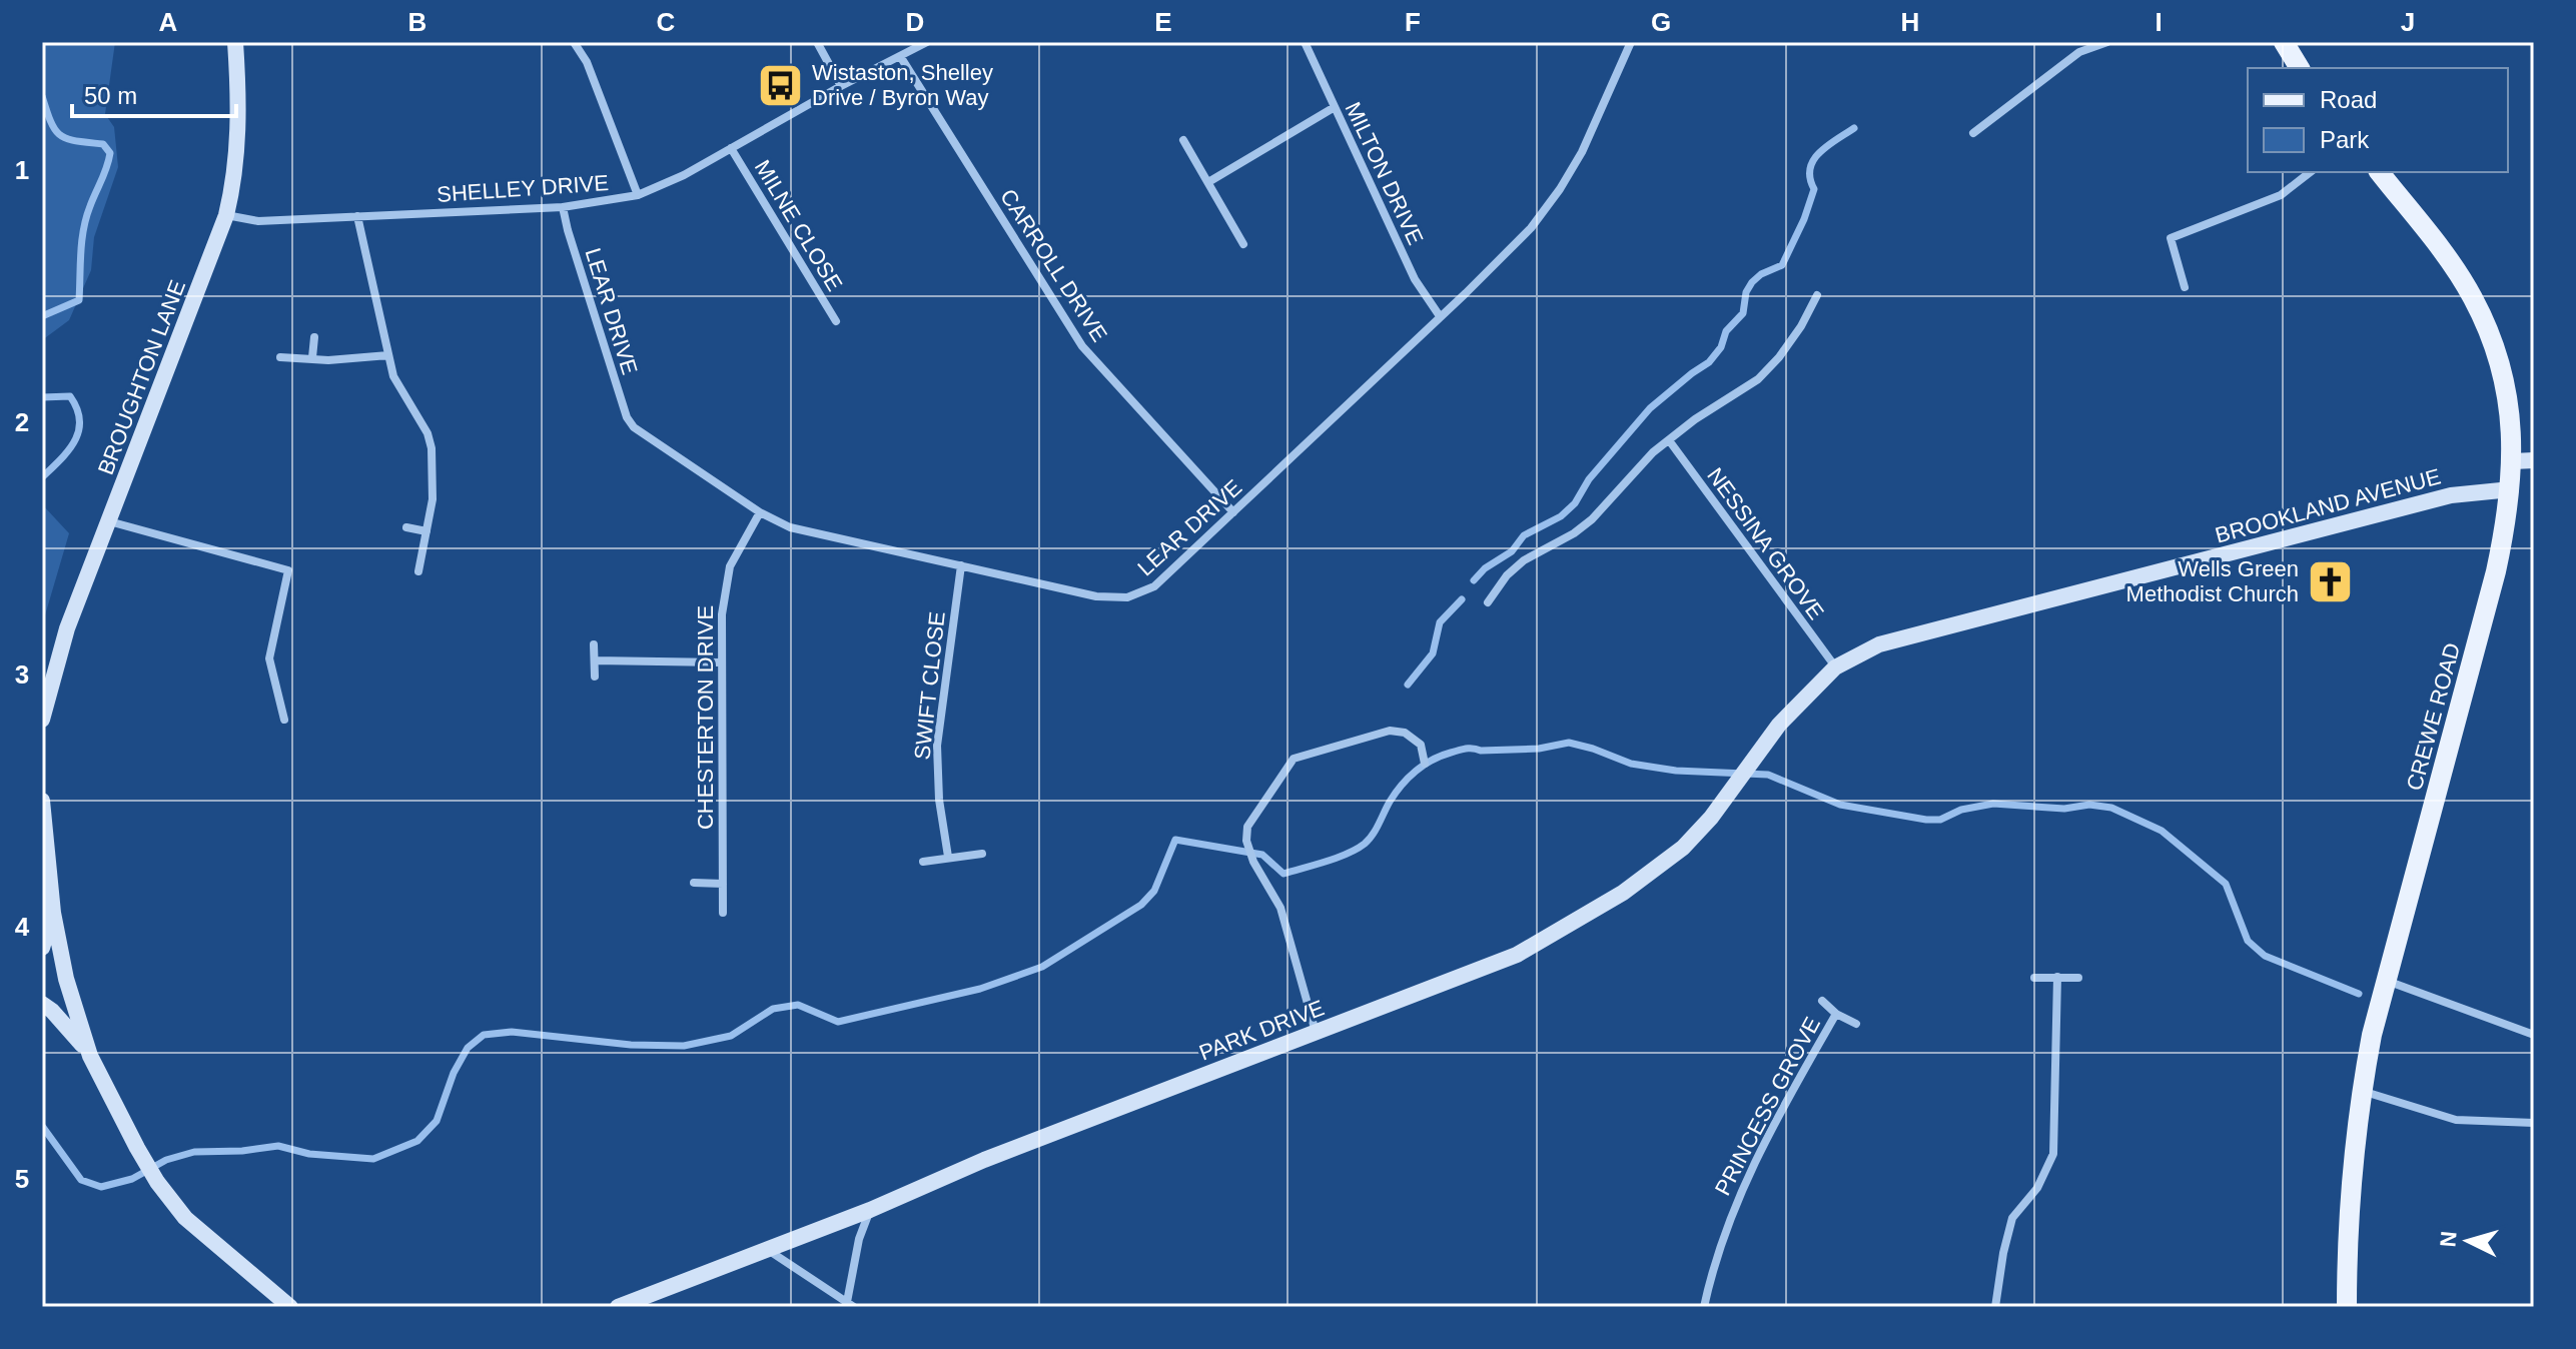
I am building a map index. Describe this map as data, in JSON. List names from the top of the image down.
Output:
{
  "streets": {
    "main road": ["CREWE ROAD"],
    "street": [
      "MILTON DRIVE",
      "SHELLEY DRIVE",
      "MILNE CLOSE",
      "CARROLL DRIVE",
      "LEAR DRIVE",
      "BROUGHTON LANE",
      "BROOKLAND AVENUE",
      "NESSINA GROVE",
      "SWIFT CLOSE",
      "CHESTERTON DRIVE",
      "PARK DRIVE",
      "PRINCESS GROVE"
    ]
  },
  "crossings": [
    ["MILTON DRIVE", "LEAR DRIVE"],
    ["SHELLEY DRIVE", "MILNE CLOSE"],
    ["SHELLEY DRIVE", "CARROLL DRIVE"],
    ["SHELLEY DRIVE", "LEAR DRIVE"],
    ["SHELLEY DRIVE", "BROUGHTON LANE"],
    ["CARROLL DRIVE", "LEAR DRIVE"],
    ["LEAR DRIVE", "SWIFT CLOSE"],
    ["LEAR DRIVE", "CHESTERTON DRIVE"],
    ["BROOKLAND AVENUE", "NESSINA GROVE"],
    ["BROOKLAND AVENUE", "CREWE ROAD"],
    ["BROOKLAND AVENUE", "PARK DRIVE"],
    ["NESSINA GROVE", "PARK DRIVE"]
  ],
  "places": {
    "bus stop": ["Wistaston, Shelley Drive / Byron Way"],
    "church": ["Wells Green Methodist Church"]
  },
  "legend": ["Road", "Park"],
  "scale_bar": "50 m",
  "north": "left",
  "grid": {
    "columns": [
      "A",
      "B",
      "C",
      "D",
      "E",
      "F",
      "G",
      "H",
      "I",
      "J"
    ],
    "rows": [
      "1",
      "2",
      "3",
      "4",
      "5"
    ]
  }
}
